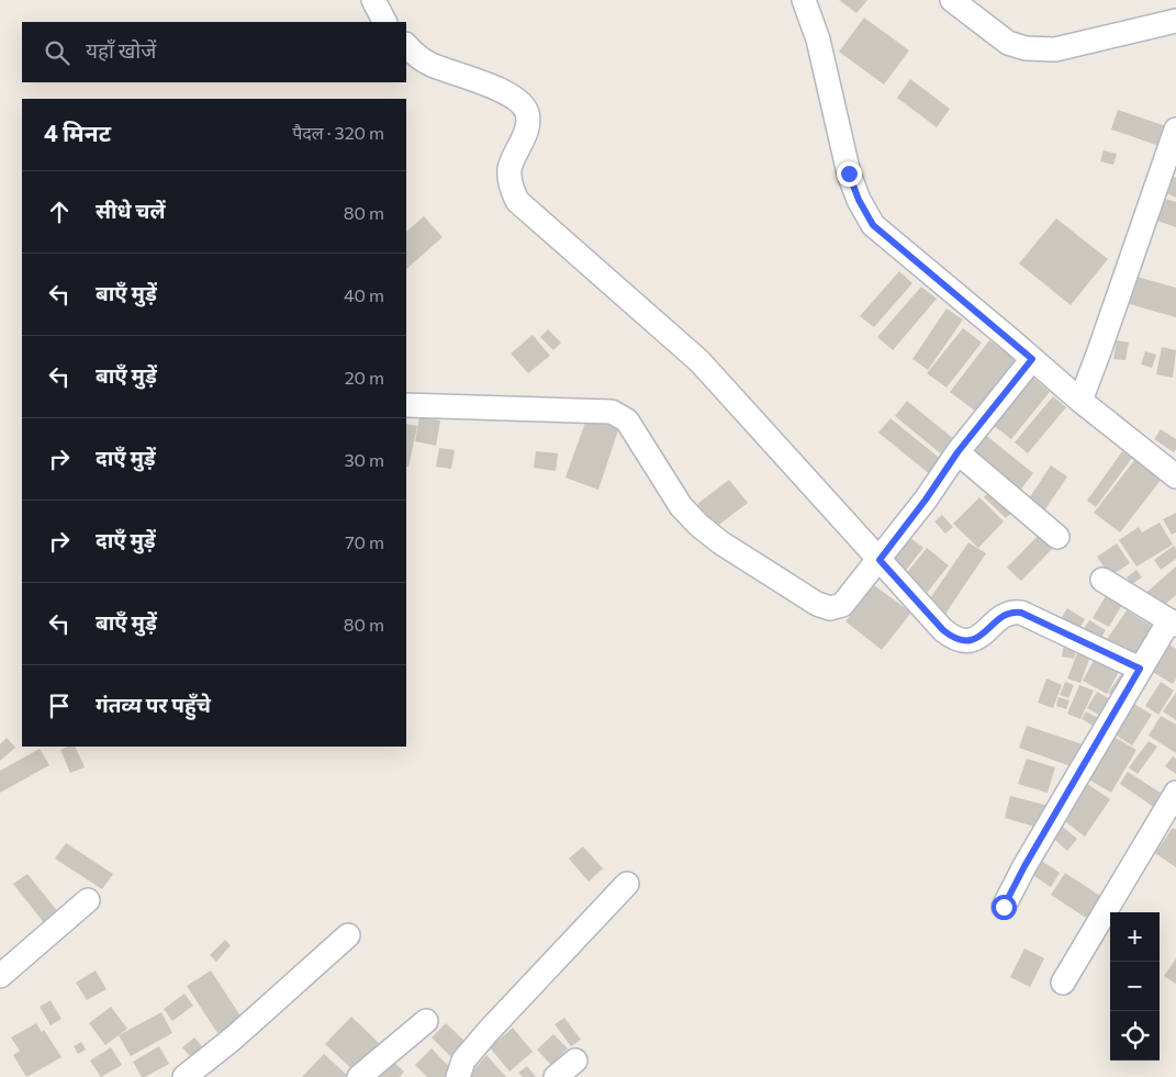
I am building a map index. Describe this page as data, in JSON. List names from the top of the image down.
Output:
{
  "page": {
    "search": "यहाँ खोजें",
    "heading": ["4 मिनट", "पैदल · 320 m"],
    "list": [
      ["सीधे चलें", "80 m"],
      ["बाएँ मुड़ें", "40 m"],
      ["बाएँ मुड़ें", "20 m"],
      ["दाएँ मुड़ें", "30 m"],
      ["दाएँ मुड़ें", "70 m"],
      ["बाएँ मुड़ें", "80 m"],
      "गंतव्य पर पहुँचे"
    ],
    "map_buttons": ["+", "−"]
  }
}
